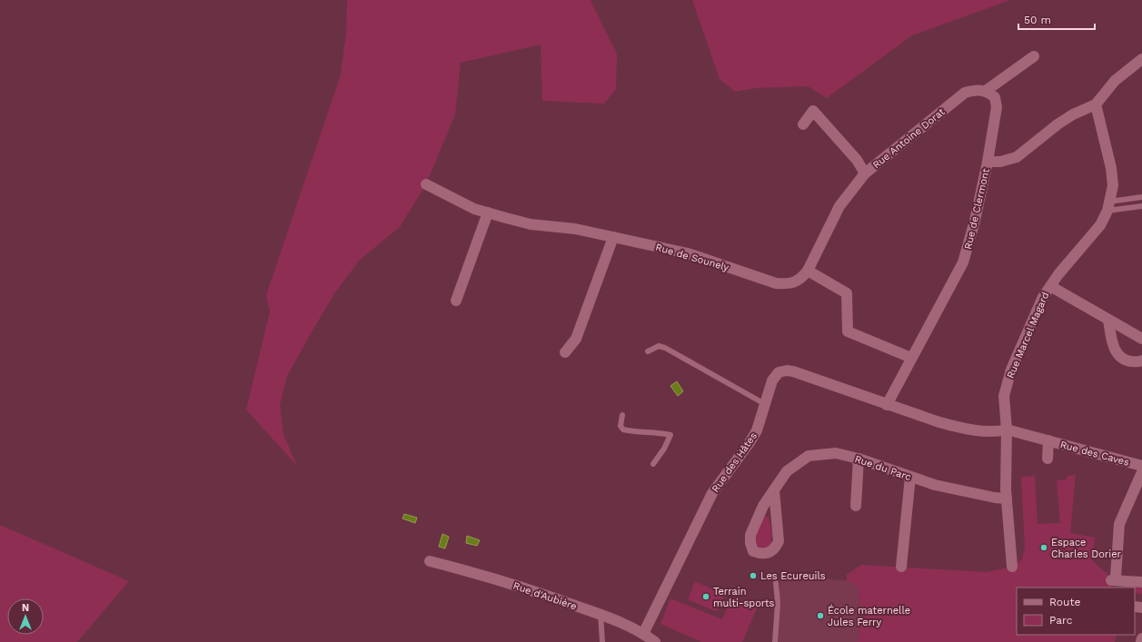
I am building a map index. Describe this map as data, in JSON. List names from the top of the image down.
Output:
{
  "streets": {
    "street": [
      "Rue Antoine Dorat",
      "Rue de Clermont",
      "Rue de Sounely",
      "Rue Marcel Magard",
      "Rue des Caves",
      "Rue des Hâtes",
      "Rue du Parc",
      "Rue d'Aubière"
    ]
  },
  "crossings": [
    ["Rue Antoine Dorat", "Rue de Sounely"],
    ["Rue de Clermont", "Rue Marcel Magard"],
    ["Rue de Clermont", "Rue des Caves"],
    ["Rue de Clermont", "Rue des Hâtes"],
    ["Rue Marcel Magard", "Rue des Caves"],
    ["Rue Marcel Magard", "Rue du Parc"],
    ["Rue des Caves", "Rue des Hâtes"],
    ["Rue des Hâtes", "Rue d'Aubière"]
  ],
  "places": [
    "Espace Charles Dorier",
    "Les Ecureuils",
    "Terrain multi-sports",
    "École maternelle Jules Ferry"
  ],
  "legend": ["Route", "Parc"],
  "scale_bar": "50 m",
  "north": "top"
}
